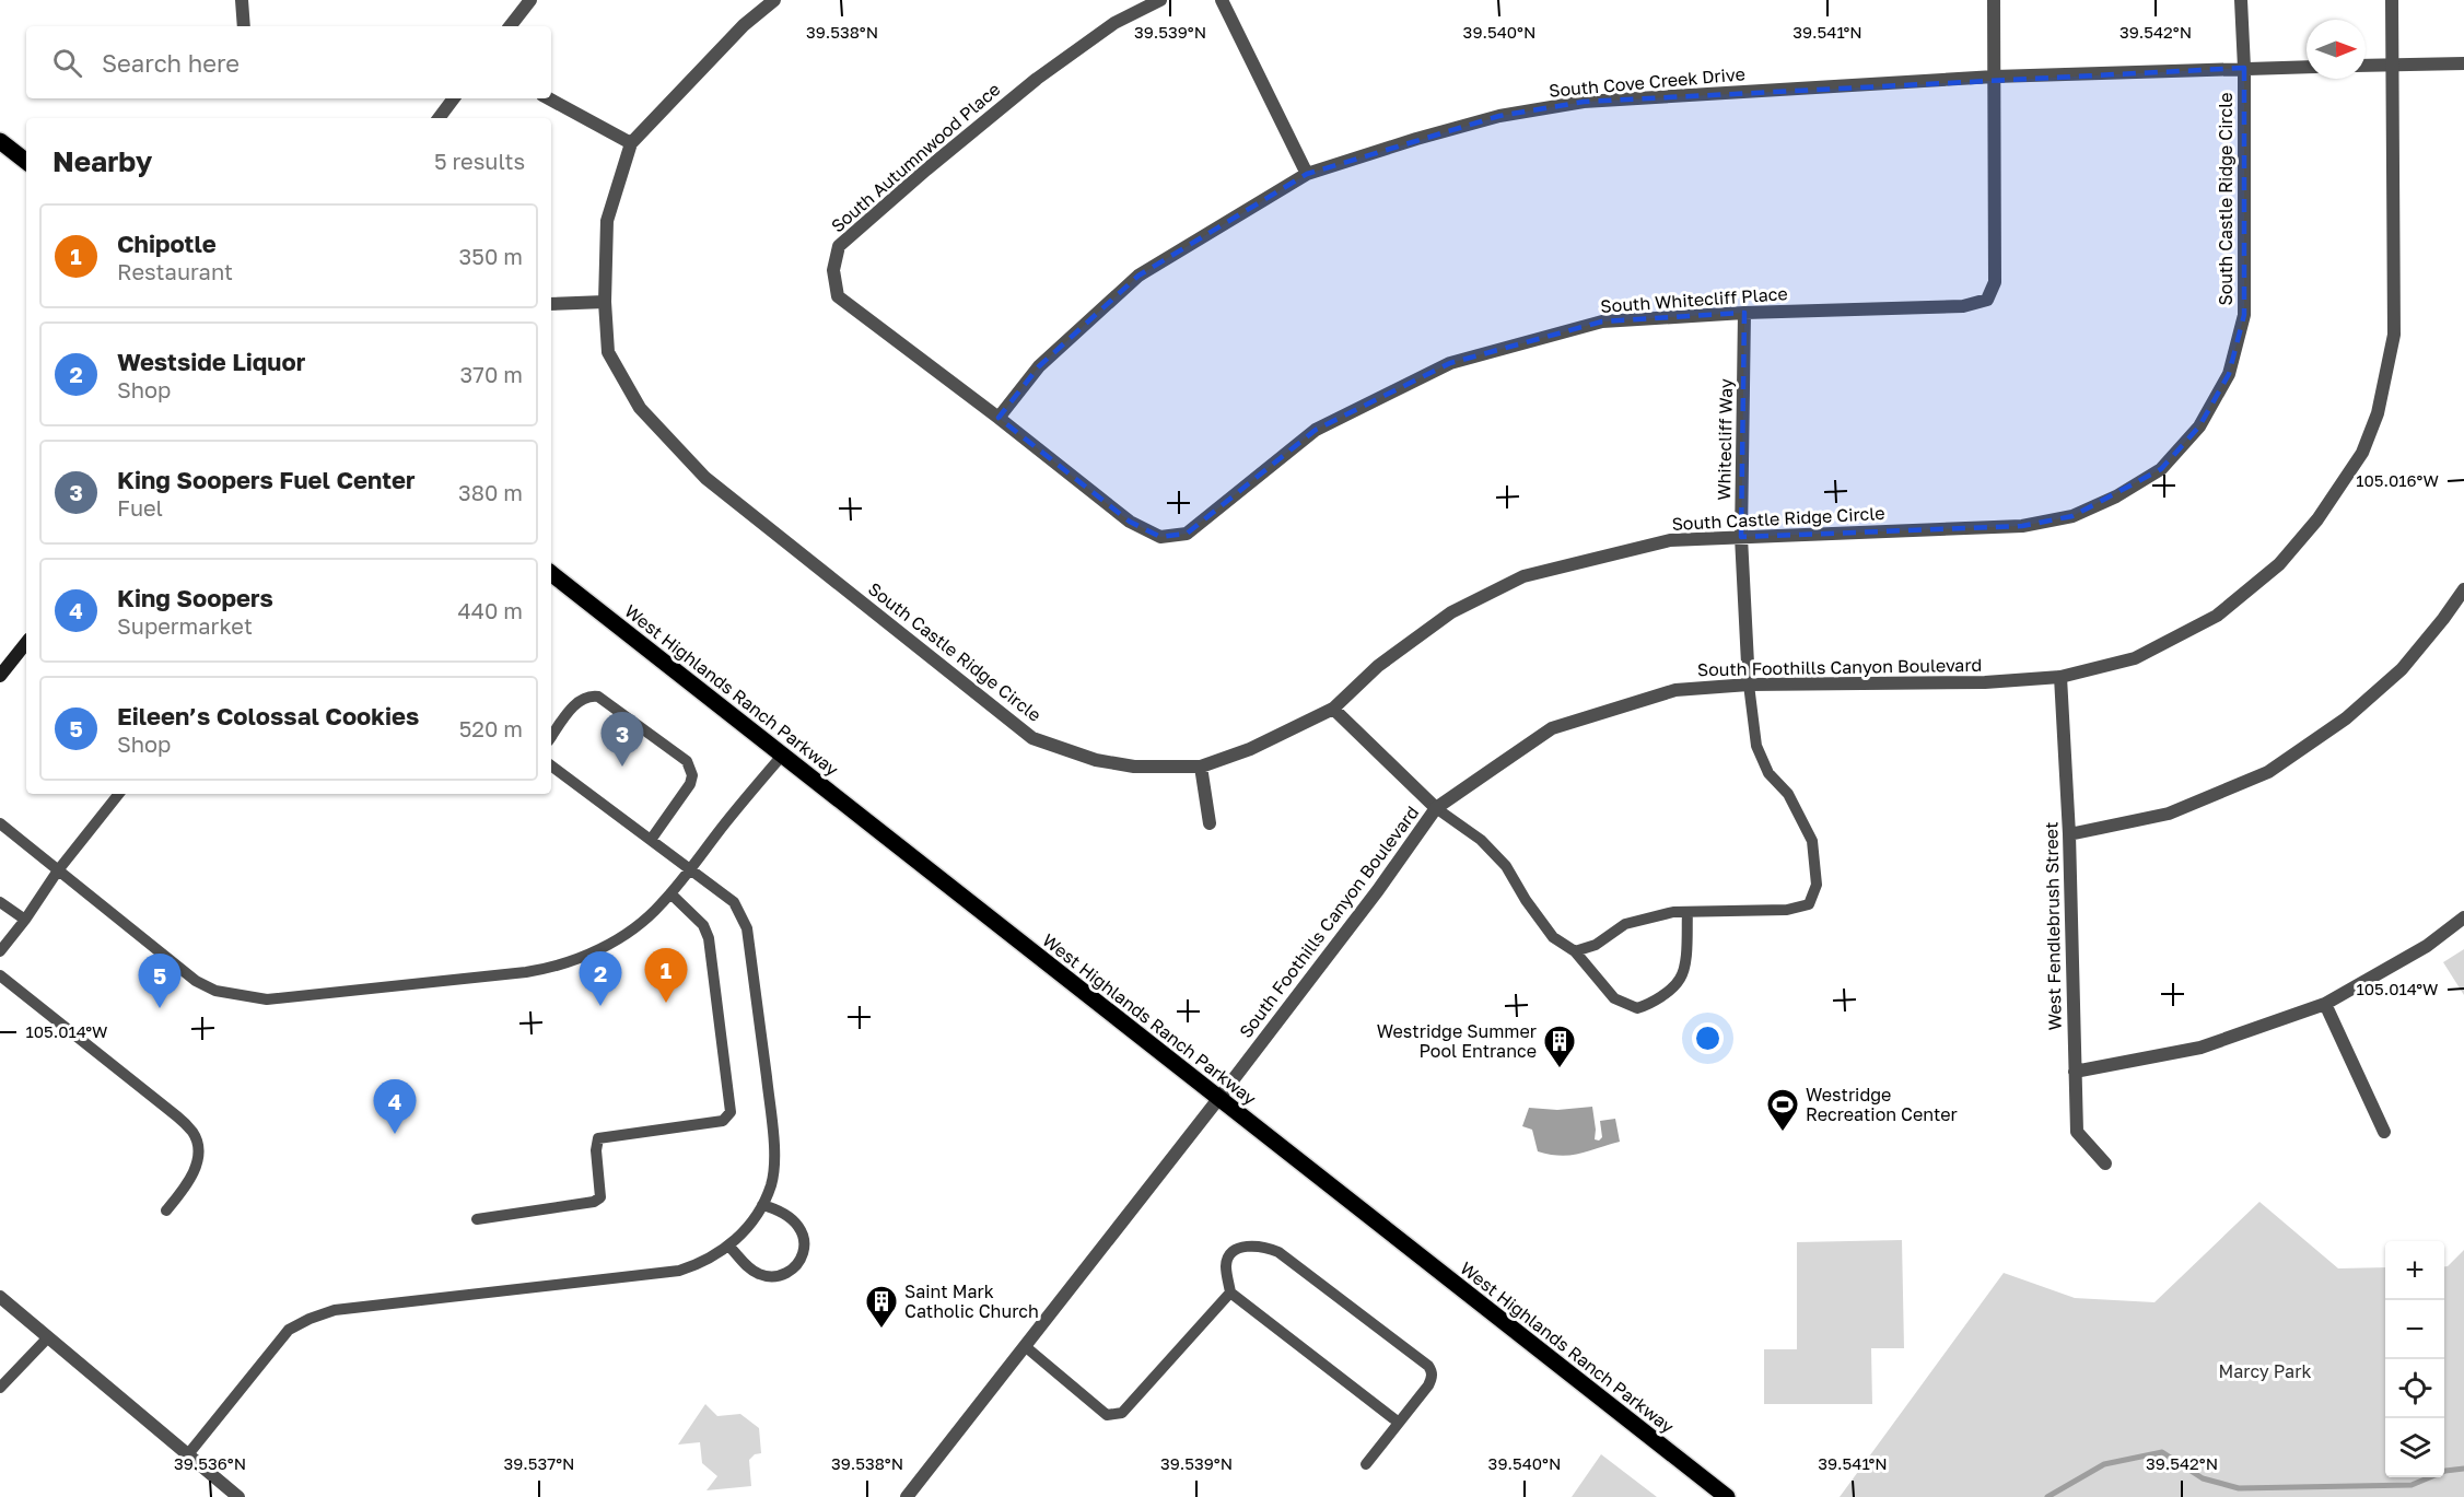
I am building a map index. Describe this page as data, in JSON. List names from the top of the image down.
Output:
{
  "streets": {
    "main road": ["West Highlands Ranch Parkway"],
    "street": [
      "South Cove Creek Drive",
      "South Autumnwood Place",
      "South Castle Ridge Circle",
      "South Whitecliff Place",
      "Whitecliff Way",
      "South Foothills Canyon Boulevard",
      "West Fendlebrush Street"
    ]
  },
  "crossings": [
    ["South Cove Creek Drive", "South Autumnwood Place"],
    ["South Cove Creek Drive", "South Castle Ridge Circle"],
    ["South Cove Creek Drive", "South Whitecliff Place"],
    ["South Autumnwood Place", "South Whitecliff Place"],
    ["South Castle Ridge Circle", "Whitecliff Way"],
    ["South Whitecliff Place", "Whitecliff Way"],
    ["Whitecliff Way", "South Foothills Canyon Boulevard"],
    ["South Foothills Canyon Boulevard", "West Highlands Ranch Parkway"],
    ["South Foothills Canyon Boulevard", "West Fendlebrush Street"]
  ],
  "parks": ["Marcy Park"],
  "places": {
    "building": ["Westridge Summer Pool Entrance", "Saint Mark Catholic Church"],
    "sports": ["Westridge Recreation Center"]
  },
  "north": "right",
  "page": {
    "search": "Search here",
    "heading": ["Nearby", "5 results"],
    "list": [
      {
        "mark": "1",
        "name": "Chipotle",
        "note": "Restaurant",
        "value": "350 m"
      },
      {
        "mark": "2",
        "name": "Westside Liquor",
        "note": "Shop",
        "value": "370 m"
      },
      {
        "mark": "3",
        "name": "King Soopers Fuel Center",
        "note": "Fuel",
        "value": "380 m"
      },
      {
        "mark": "4",
        "name": "King Soopers",
        "note": "Supermarket",
        "value": "440 m"
      },
      {
        "mark": "5",
        "name": "Eileen’s Colossal Cookies",
        "note": "Shop",
        "value": "520 m"
      }
    ],
    "pins": [
      "3",
      "1",
      "2",
      "5",
      "4"
    ],
    "map_buttons": ["+", "−"]
  },
  "coordinates": [
    "39.538°N",
    "39.539°N",
    "39.540°N",
    "39.541°N",
    "39.542°N",
    "105.016°W",
    "105.014°W",
    "39.536°N",
    "39.537°N"
  ]
}
